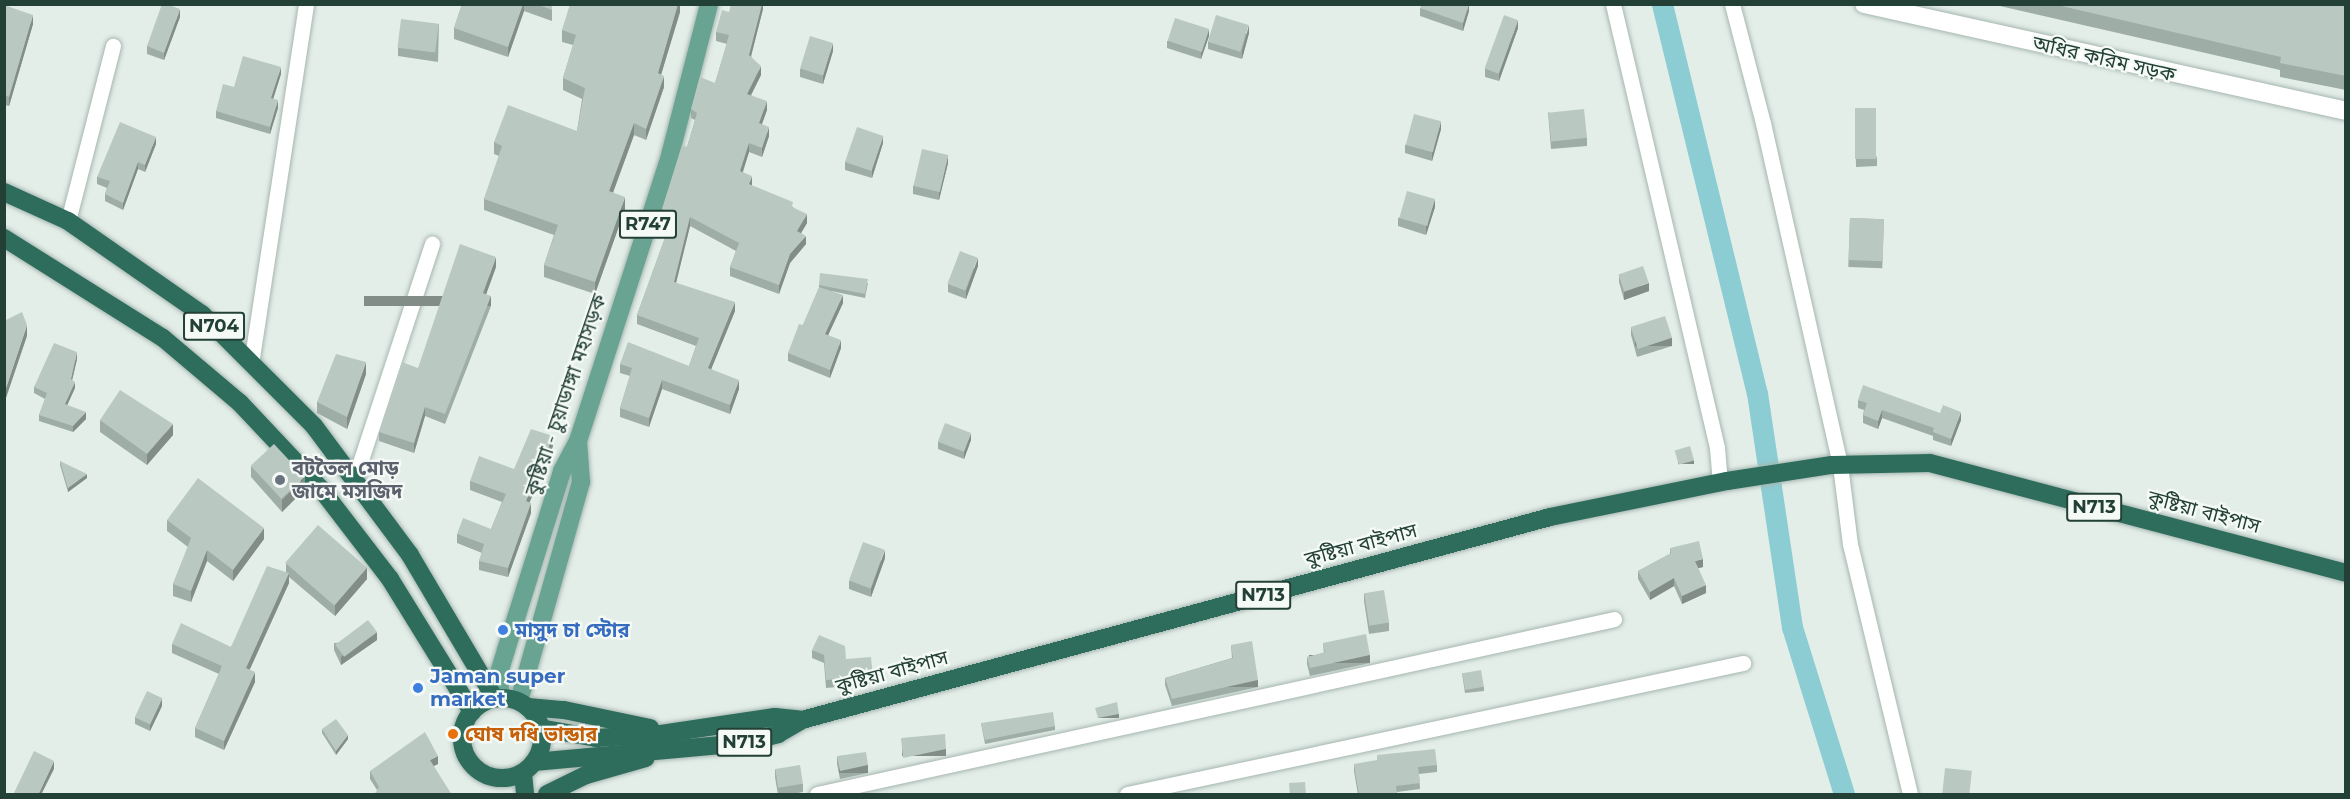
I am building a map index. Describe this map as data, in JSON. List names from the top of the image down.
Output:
{
  "streets": {
    "highway": ["N704", "N713", "কুষ্টিয়া বাইপাস"],
    "main road": ["অধির করিম সড়ক", "R747", "কুষ্টিয়া - চুয়াডাঙ্গা মহাসড়ক"]
  },
  "crossings": [
    ["N704", "কুষ্টিয়া - চুয়াডাঙ্গা মহাসড়ক"],
    ["N704", "কুষ্টিয়া বাইপাস"],
    ["কুষ্টিয়া - চুয়াডাঙ্গা মহাসড়ক", "কুষ্টিয়া বাইপাস"]
  ],
  "places": [
    "বটতৈল মোড় জামে মসজিদ",
    "মাসুদ চা স্টোর",
    "Jaman super market",
    "ঘোষ দধি ভান্ডার"
  ]
}
